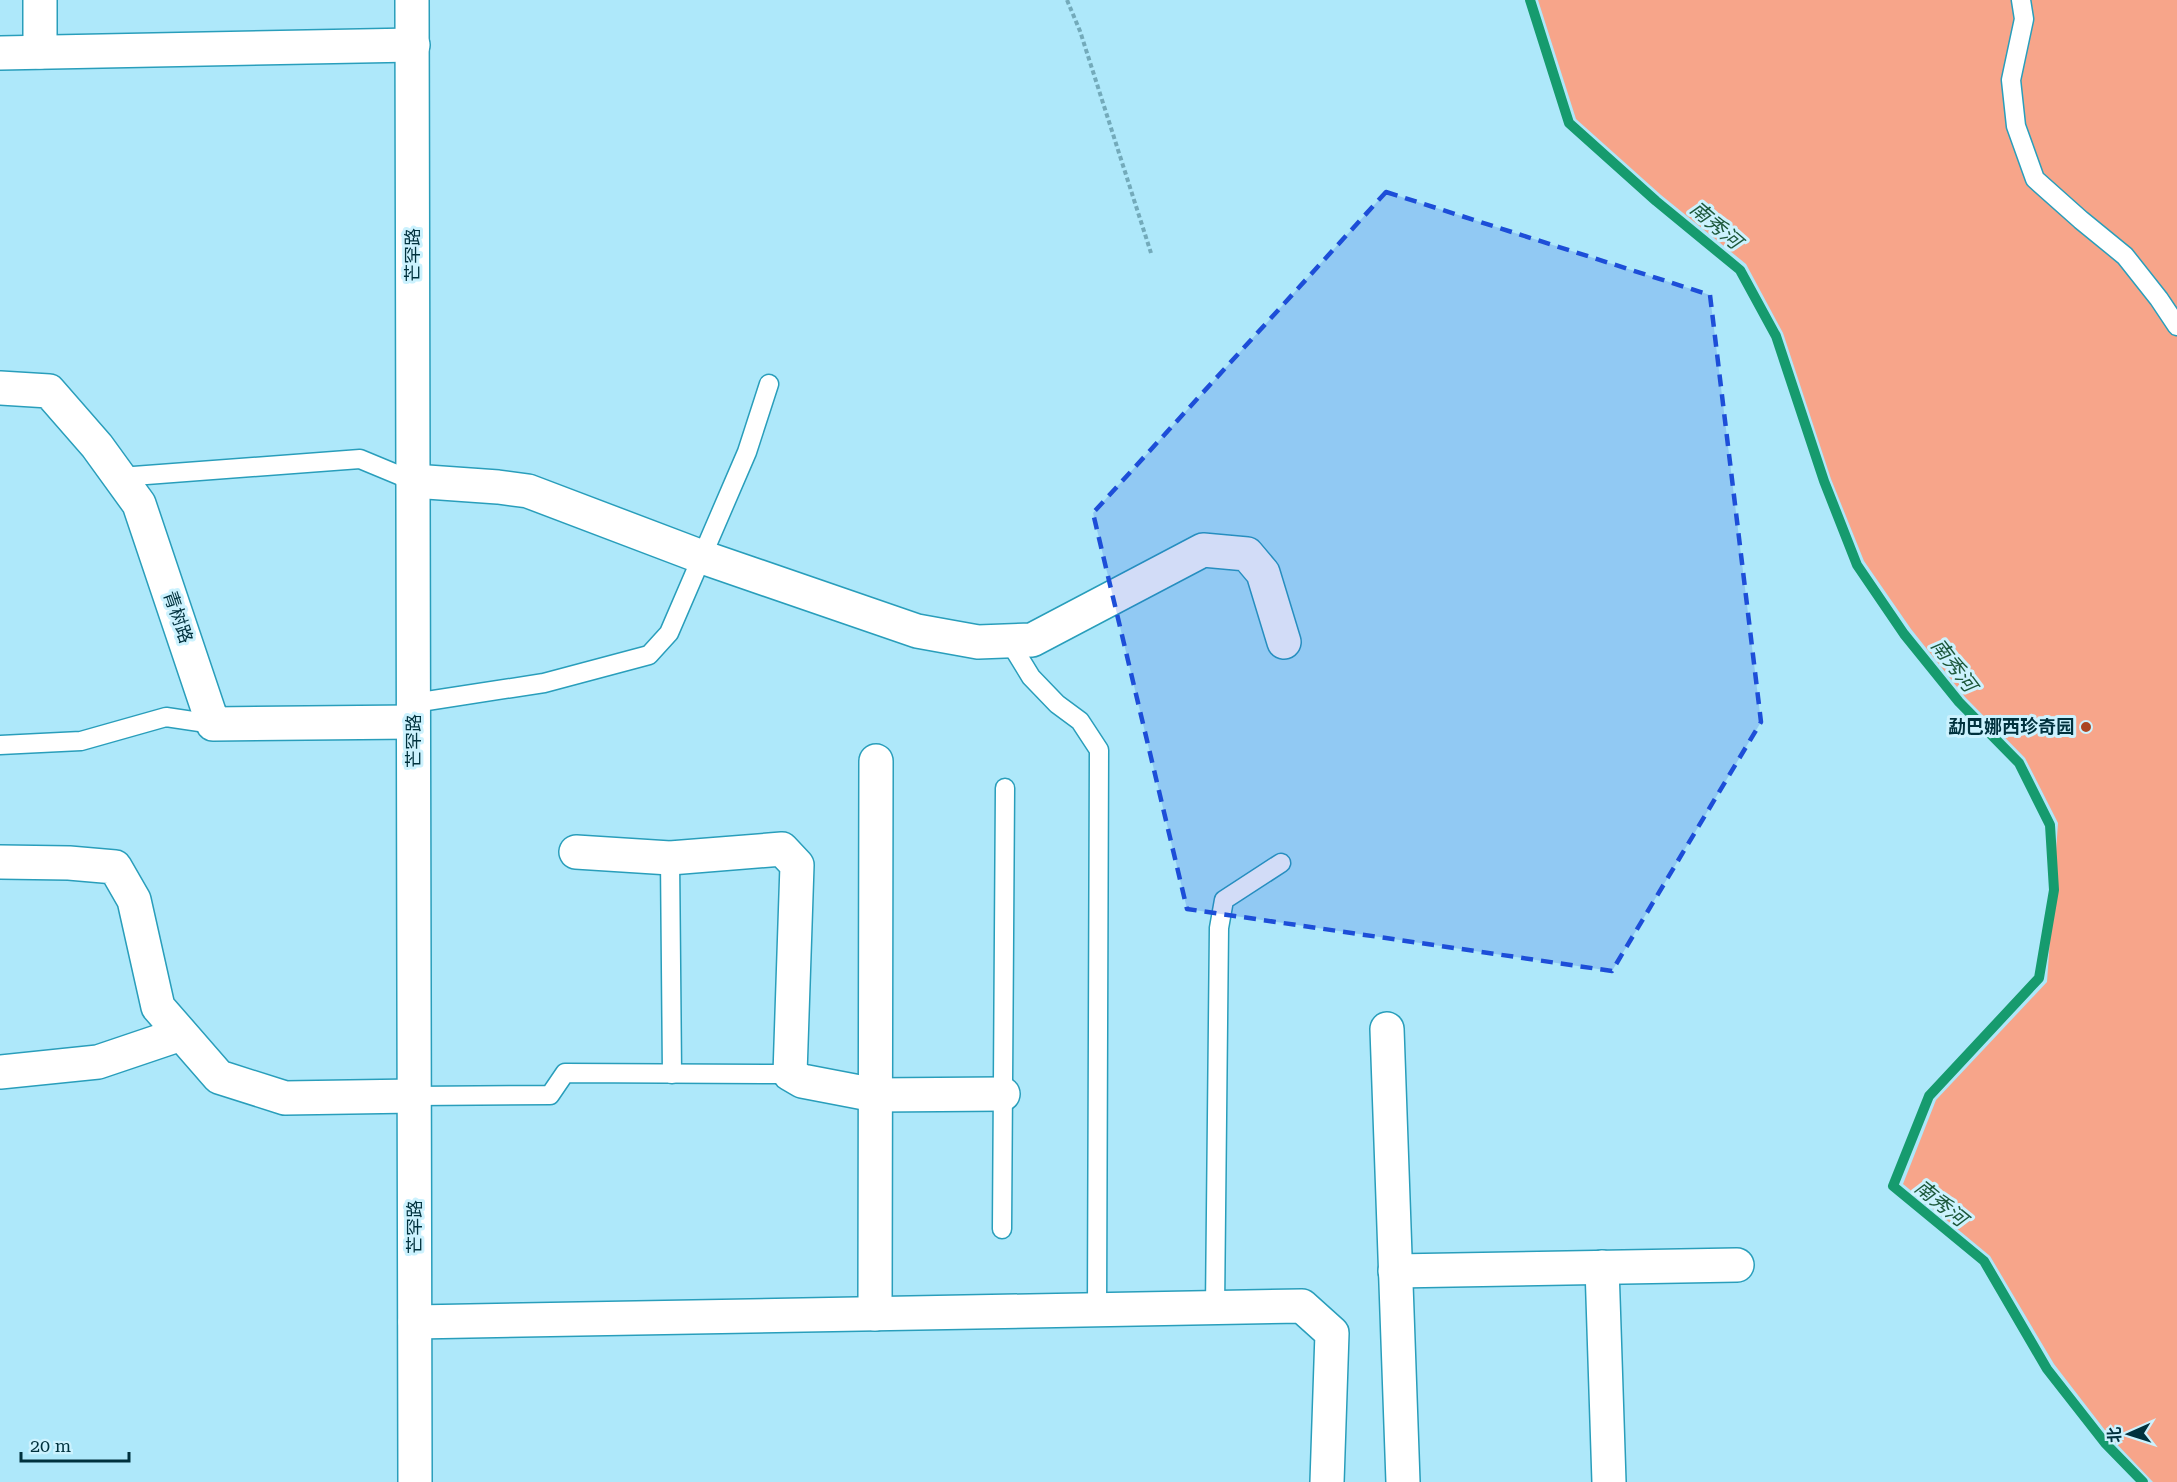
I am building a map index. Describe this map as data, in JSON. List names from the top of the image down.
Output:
{
  "streets": {
    "street": ["芒罕路", "青树路"]
  },
  "water": ["南秀河"],
  "places": ["勐巴娜西珍奇园"],
  "scale_bar": "20 m",
  "north": "left"
}
